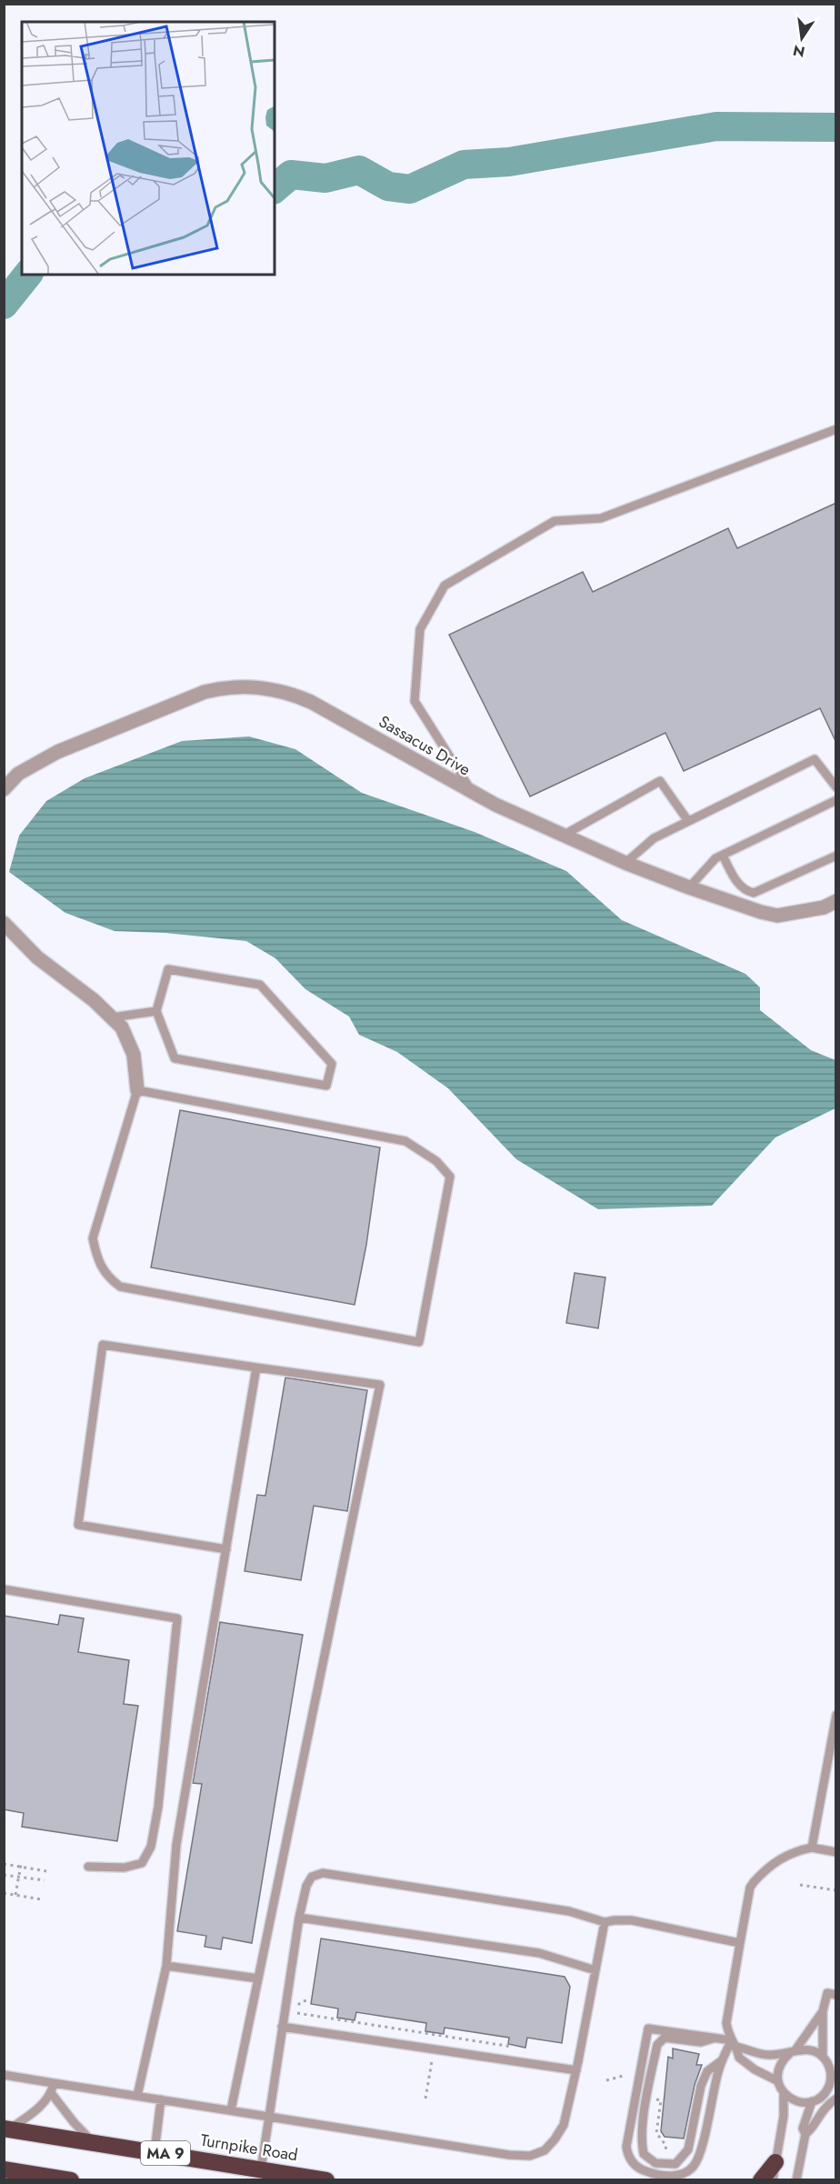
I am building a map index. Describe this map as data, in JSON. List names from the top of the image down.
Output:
{
  "streets": {
    "highway": ["Turnpike Road", "MA 9"],
    "street": ["Sassacus Drive"]
  },
  "north": "bottom"
}
